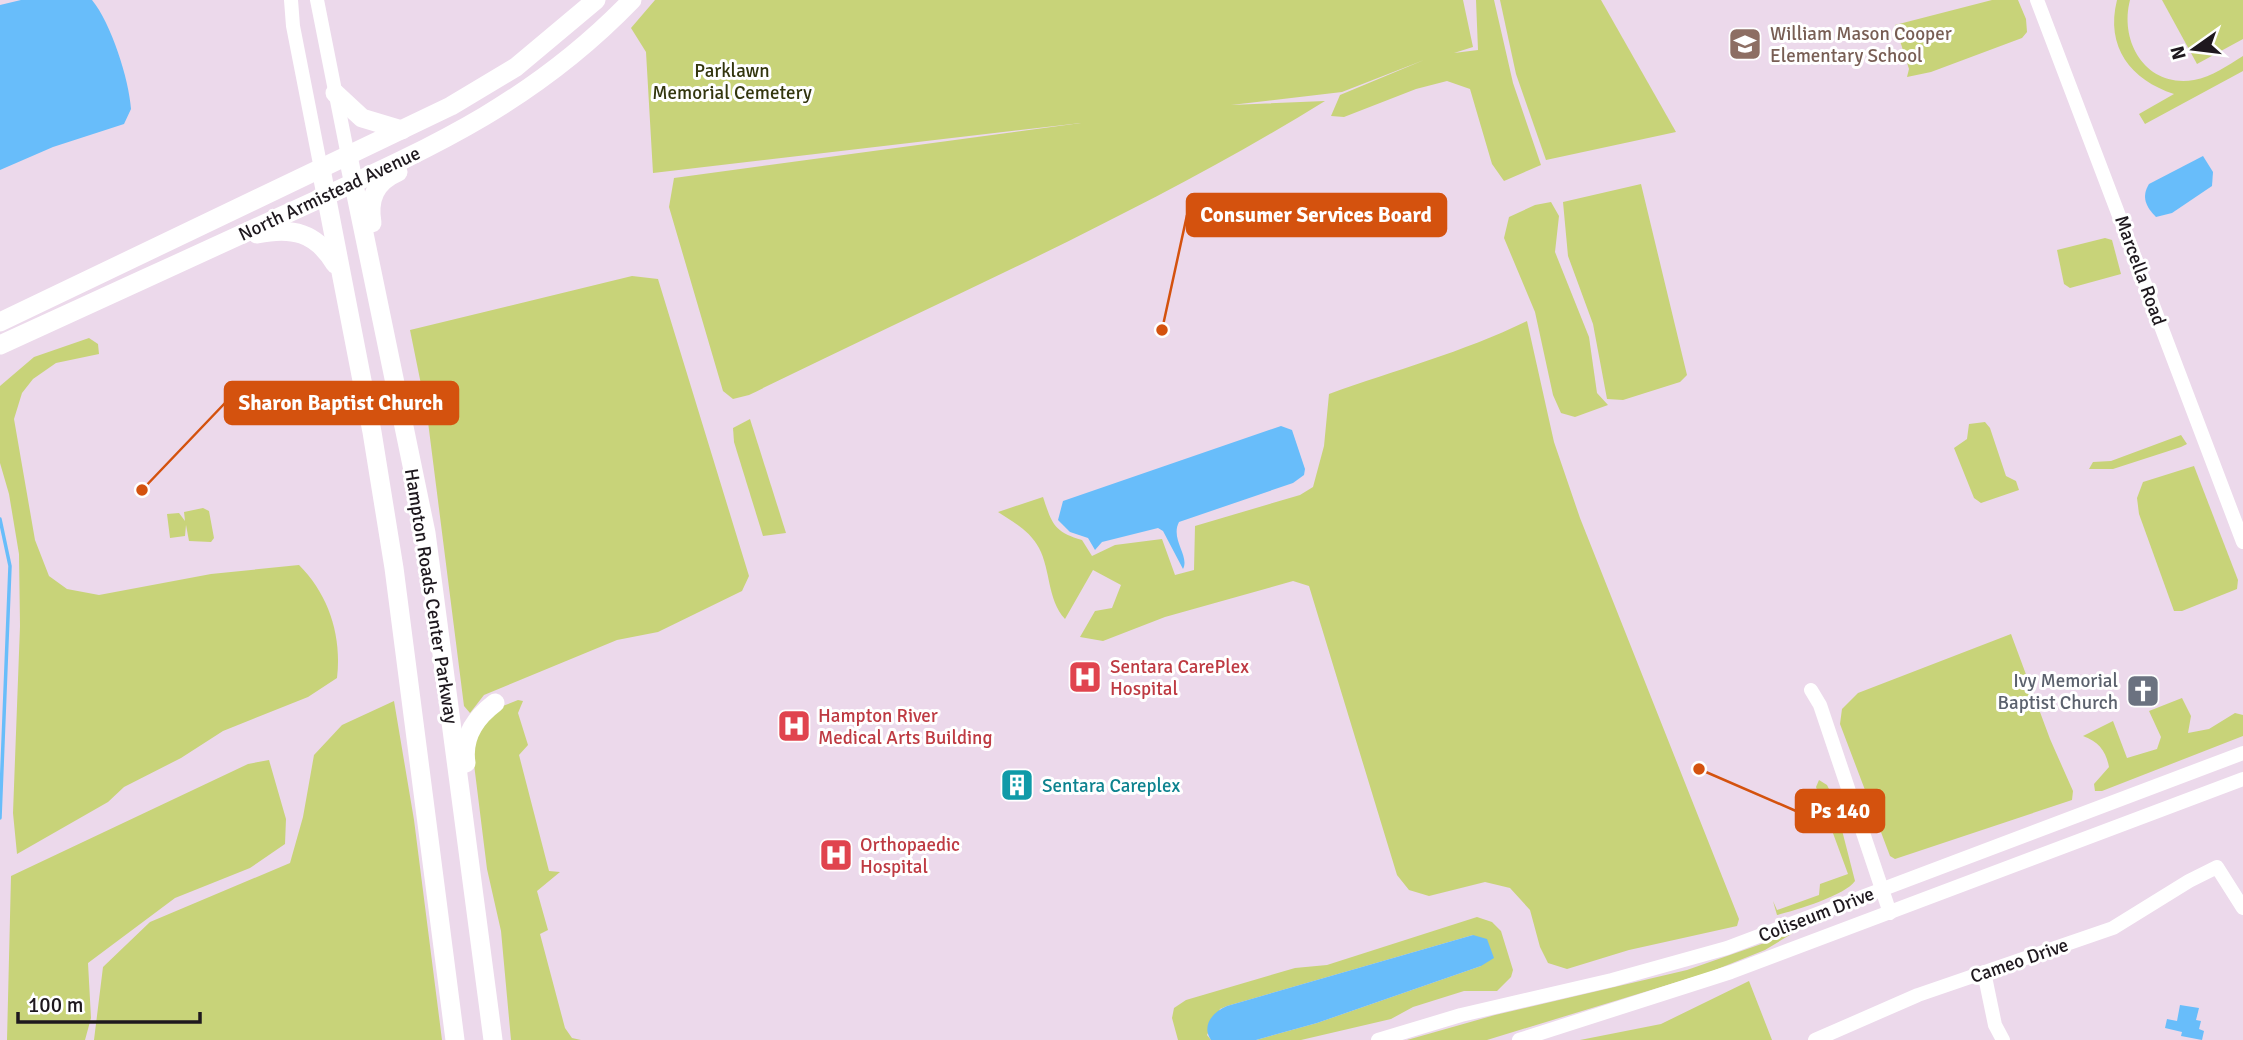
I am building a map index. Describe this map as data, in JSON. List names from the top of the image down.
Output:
{
  "streets": {
    "main road": ["North Armistead Avenue", "Hampton Roads Center Parkway"],
    "street": ["Marcella Road", "Coliseum Drive", "Cameo Drive"]
  },
  "crossings": [
    ["North Armistead Avenue", "Hampton Roads Center Parkway"]
  ],
  "parks": ["Parklawn Memorial Cemetery"],
  "places": {
    "school or university": ["William Mason Cooper Elementary School"],
    "other": ["Consumer Services Board", "Sharon Baptist Church", "Ps 140"],
    "hospital": ["Sentara CarePlex Hospital", "Hampton River Medical Arts Building", "Orthopaedic Hospital"],
    "church": ["Ivy Memorial Baptist Church"],
    "building": ["Sentara Careplex"]
  },
  "scale_bar": "100 m",
  "north": "left"
}
